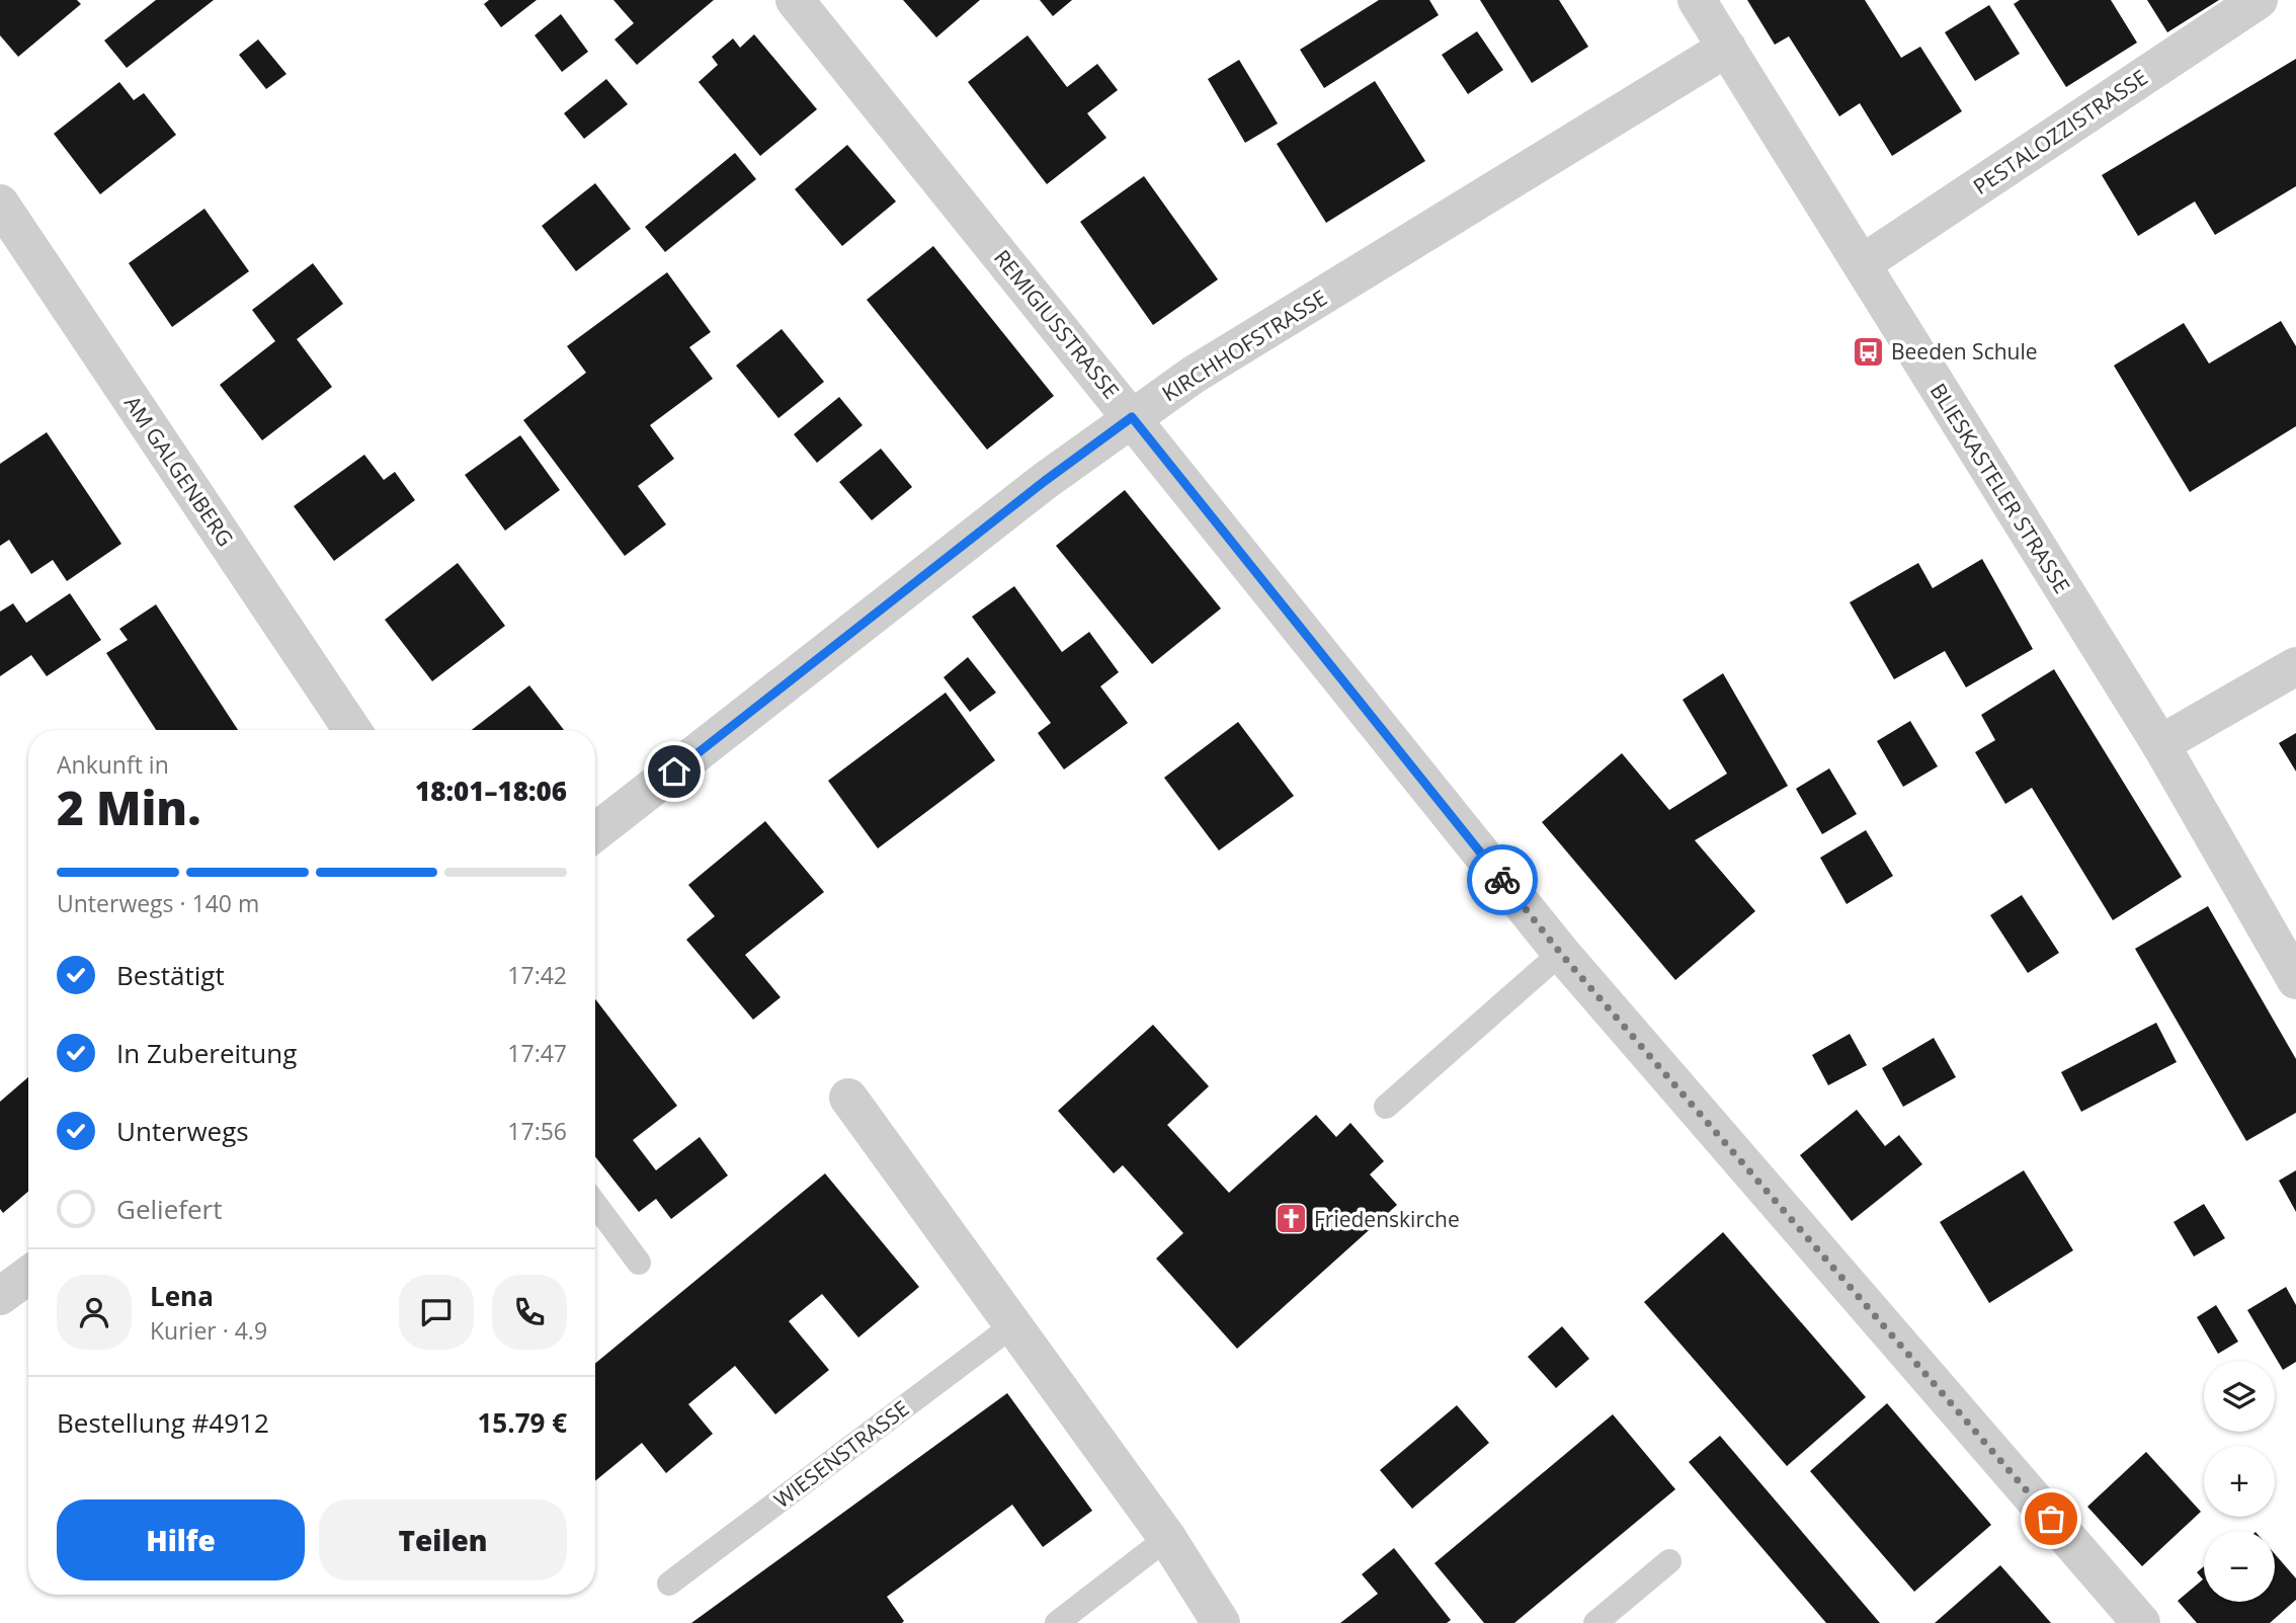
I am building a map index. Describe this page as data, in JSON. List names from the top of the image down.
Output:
{
  "streets": {
    "street": [
      "PESTALOZZISTRASSE",
      "REMIGIUSSTRASSE",
      "KIRCHHOFSTRASSE",
      "AM GALGENBERG",
      "BLIESKASTELER STRASSE"
    ],
    "lane": ["WIESENSTRASSE"]
  },
  "crossings": [
    ["PESTALOZZISTRASSE", "BLIESKASTELER STRASSE"],
    ["REMIGIUSSTRASSE", "KIRCHHOFSTRASSE"],
    ["KIRCHHOFSTRASSE", "BLIESKASTELER STRASSE"]
  ],
  "places": {
    "bus stop": ["Beeden Schule"],
    "church": ["Friedenskirche"]
  },
  "page": {
    "heading": ["2 Min.", "Ankunft in", "18:01–18:06"],
    "panel": [
      "Lena",
      "Kurier · 4.9",
      "Bestellung #4912",
      "15.79 €"
    ],
    "bar": "Unterwegs · 140 m",
    "list": [
      ["Bestätigt", "17:42"],
      ["In Zubereitung", "17:47"],
      ["Unterwegs", "17:56"],
      "Geliefert"
    ],
    "map_buttons": ["+", "−"],
    "buttons": ["Hilfe", "Teilen"]
  }
}
